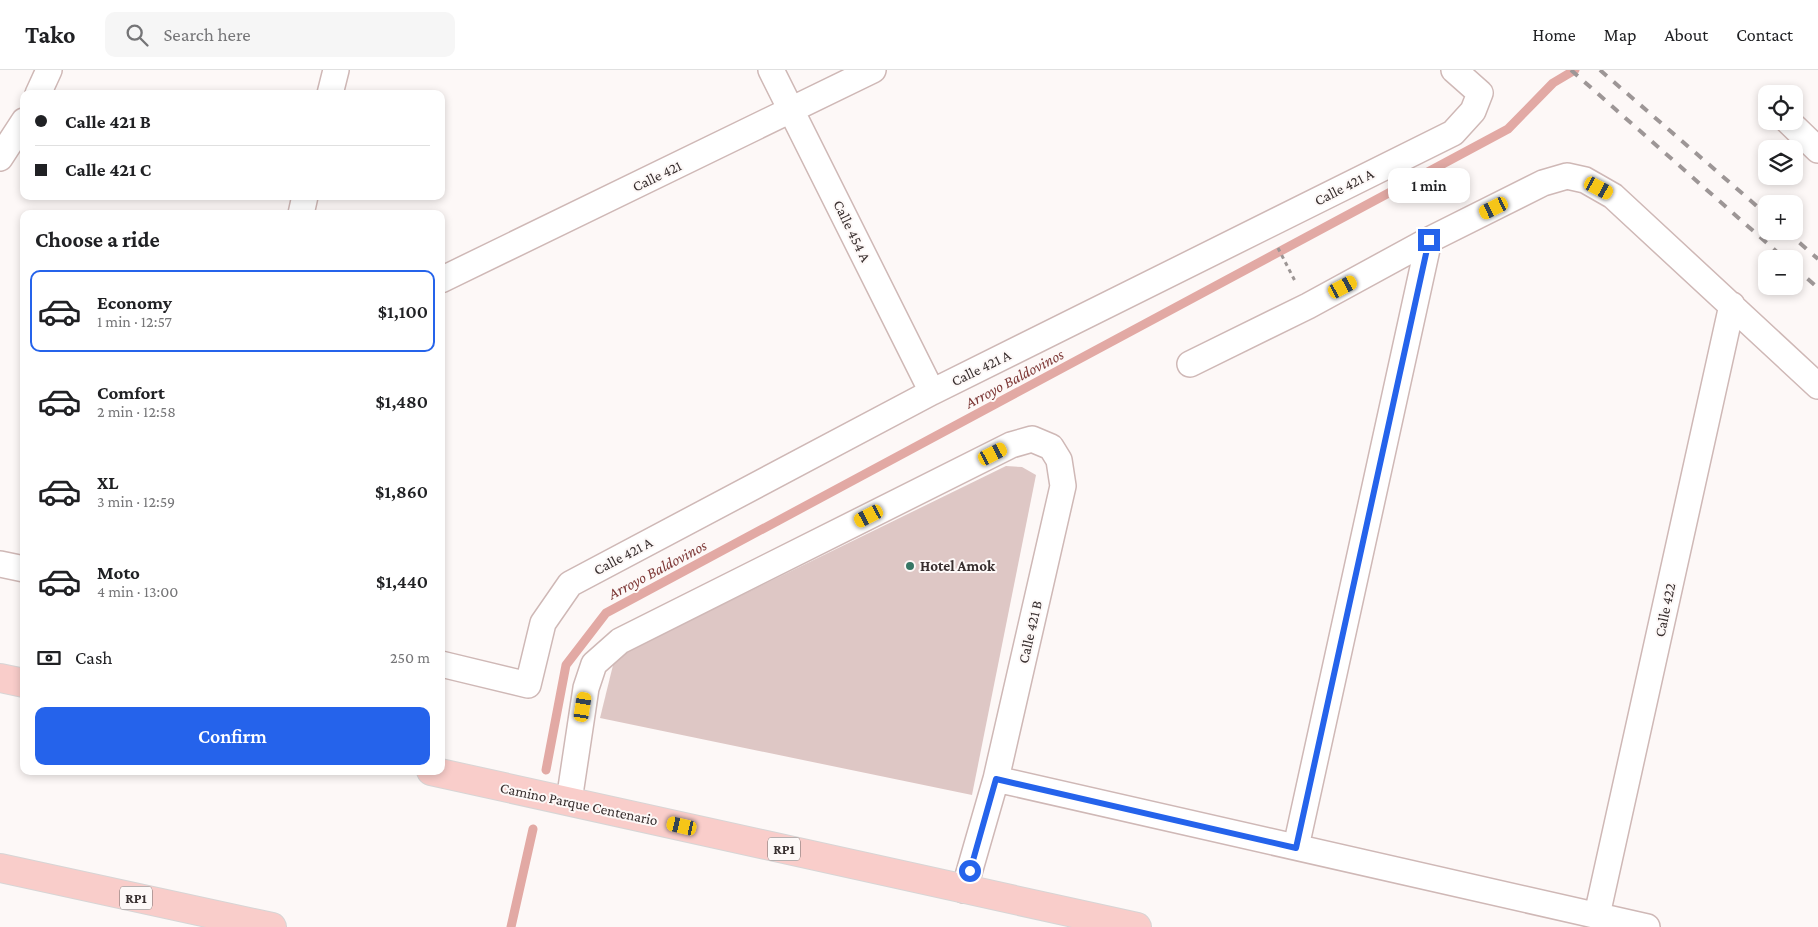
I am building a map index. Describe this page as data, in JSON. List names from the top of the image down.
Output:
{
  "streets": {
    "main road": ["Camino Parque Centenario", "RP1"],
    "street": [
      "Calle 421",
      "Calle 421 A",
      "Calle 454 A",
      "Calle 422",
      "Calle 421 B"
    ]
  },
  "crossings": [
    ["Calle 421", "Calle 454 A"],
    ["Calle 421 A", "Calle 454 A"],
    ["Calle 421 B", "Camino Parque Centenario"]
  ],
  "water": ["Arroyo Baldovinos"],
  "places": ["Hotel Amok"],
  "page": {
    "header": "Tako",
    "search": "Search here",
    "nav": [
      "Home",
      "Map",
      "About",
      "Contact"
    ],
    "map_buttons": ["+", "−"],
    "banner": ["Calle 421 B", "Calle 421 C"],
    "bubble": "1 min",
    "heading": "Choose a ride",
    "list": [
      {
        "name": "Economy",
        "note": "1 min · 12:57",
        "value": "$1,100"
      },
      {
        "name": "Comfort",
        "note": "2 min · 12:58",
        "value": "$1,480"
      },
      {
        "name": "XL",
        "note": "3 min · 12:59",
        "value": "$1,860"
      },
      {
        "name": "Moto",
        "note": "4 min · 13:00",
        "value": "$1,440"
      }
    ],
    "pay": ["Cash", "250 m"],
    "buttons": "Confirm"
  }
}
